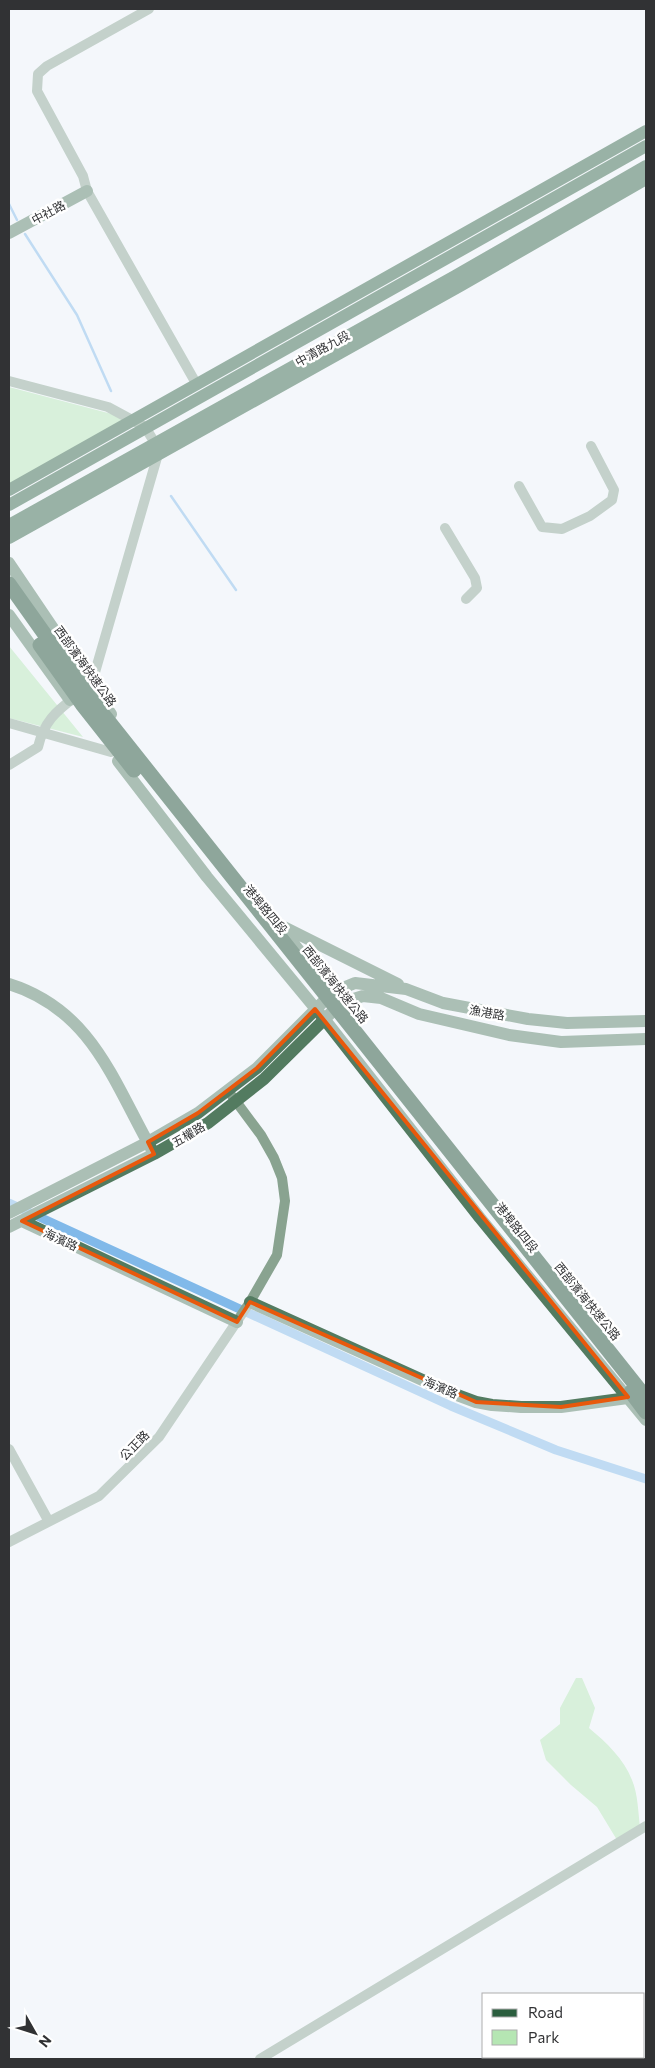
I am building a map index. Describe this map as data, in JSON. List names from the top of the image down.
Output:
{
  "streets": {
    "highway": ["西部濱海快速公路"],
    "main road": ["中清路九段"],
    "street": [
      "中社路",
      "港埠路四段",
      "漁港路",
      "五權路",
      "海濱路",
      "公正路"
    ]
  },
  "crossings": [
    ["西部濱海快速公路", "海濱路"],
    ["港埠路四段", "漁港路"],
    ["港埠路四段", "五權路"],
    ["港埠路四段", "海濱路"],
    ["漁港路", "五權路"],
    ["五權路", "海濱路"],
    ["海濱路", "公正路"]
  ],
  "legend": ["Road", "Park"],
  "north": "bottom right"
}
